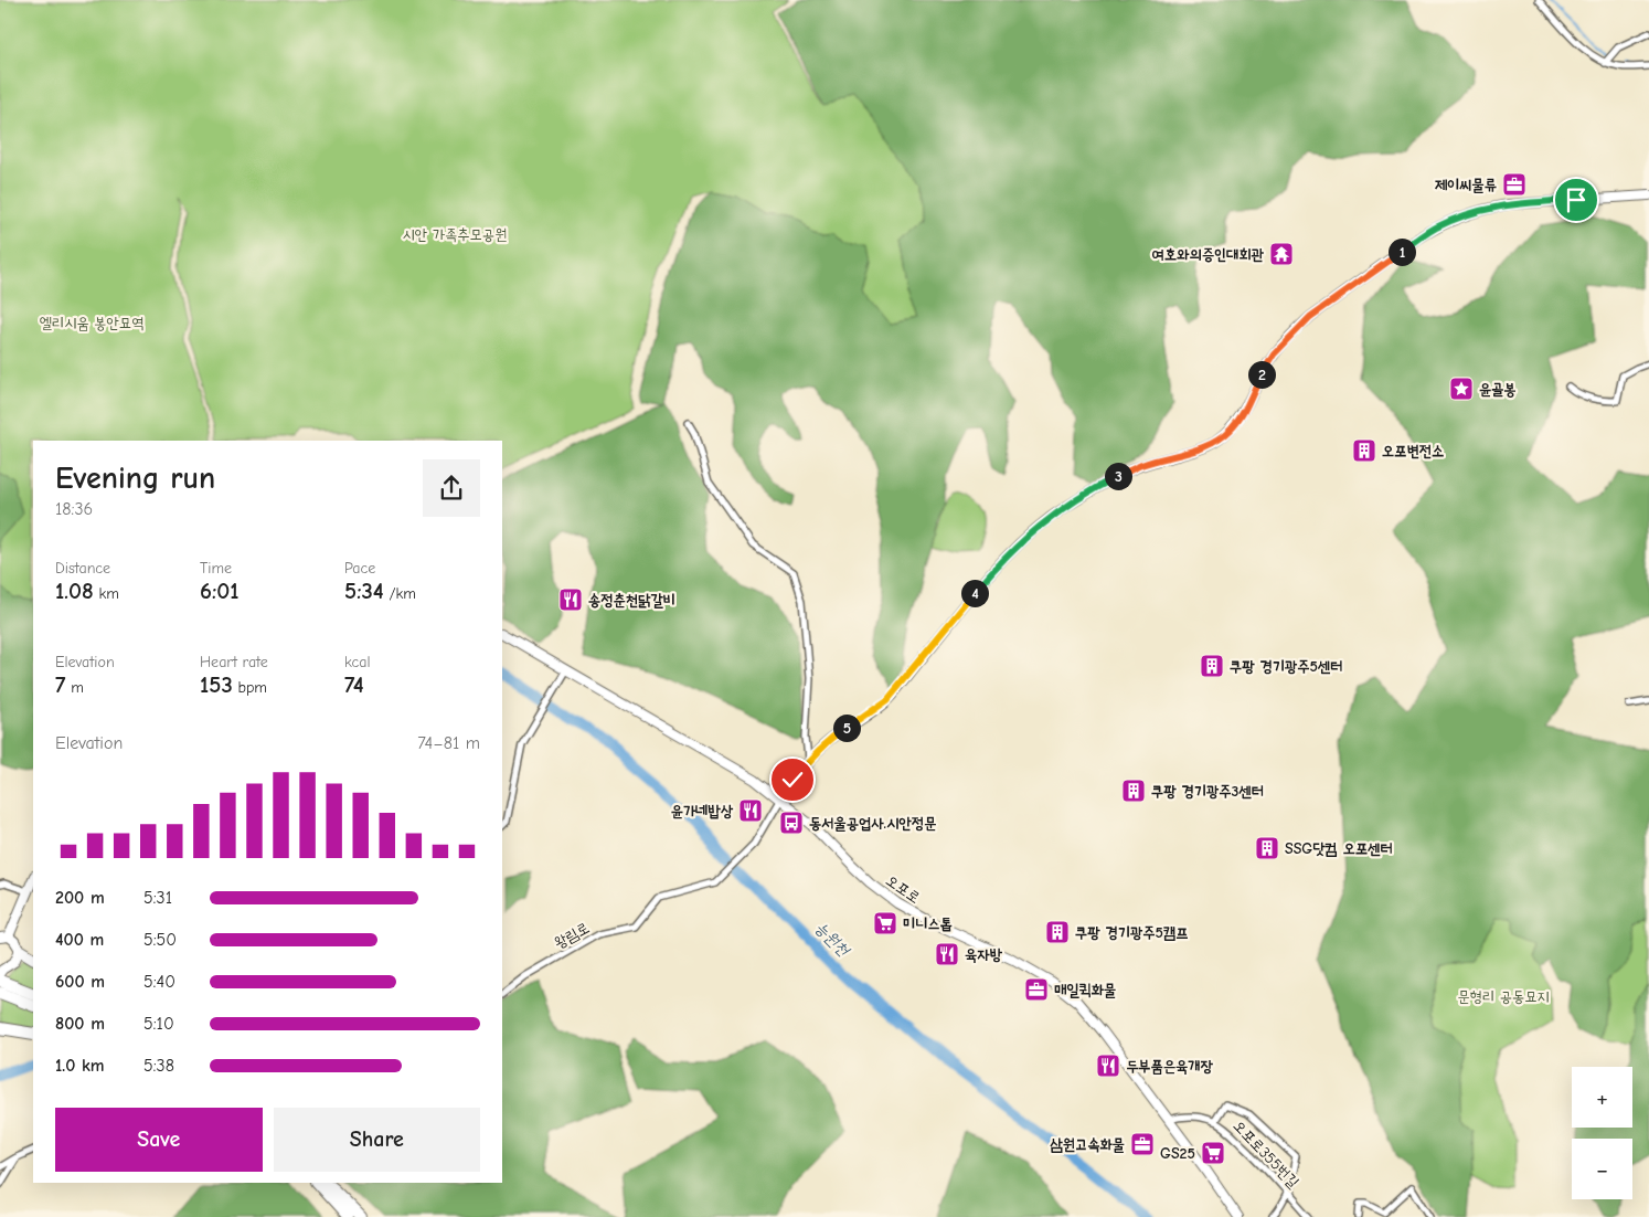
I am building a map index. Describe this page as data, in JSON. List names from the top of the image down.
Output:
{
  "streets": {
    "street": ["오포로", "왕림로", "오포로355번길"]
  },
  "crossings": [
    ["오포로", "왕림로"],
    ["오포로", "오포로355번길"]
  ],
  "water": ["능원천"],
  "parks": ["시안 가족추모공원", "엘리시움 봉안묘역", "문형리 공동묘지"],
  "places": {
    "office": ["제이씨물류", "매일퀵화물", "삼원고속화물"],
    "temple": ["여호와의증인대회관"],
    "place": ["윤골봉"],
    "building": [
      "오포변전소",
      "쿠팡 경기광주5센터",
      "쿠팡 경기광주3센터",
      "SSG닷컴 오포센터",
      "쿠팡 경기광주5캠프"
    ],
    "restaurant": [
      "송정춘천닭갈비",
      "윤가네밥상",
      "육자방",
      "두부품은육개장"
    ],
    "bus stop": ["동서울공업사.시안정문"],
    "supermarket": ["미니스톱", "GS25"]
  },
  "page": {
    "pins": [
      "1",
      "2",
      "3",
      "4",
      "5"
    ],
    "heading": ["Evening run", "18:36"],
    "stats": [
      ["Distance", "1.08 km"],
      ["Time", "6:01"],
      ["Pace", "5:34 /km"],
      ["Elevation", "7 m"],
      ["Heart rate", "153 bpm"],
      ["kcal", "74"]
    ],
    "chart": ["Elevation", "74–81 m"],
    "list": [
      {
        "name": "200 m",
        "note": "5:31"
      },
      {
        "name": "400 m",
        "note": "5:50"
      },
      {
        "name": "600 m",
        "note": "5:40"
      },
      {
        "name": "800 m",
        "note": "5:10"
      },
      {
        "name": "1.0 km",
        "note": "5:38"
      }
    ],
    "map_buttons": ["+", "−"],
    "buttons": ["Save", "Share"]
  }
}
